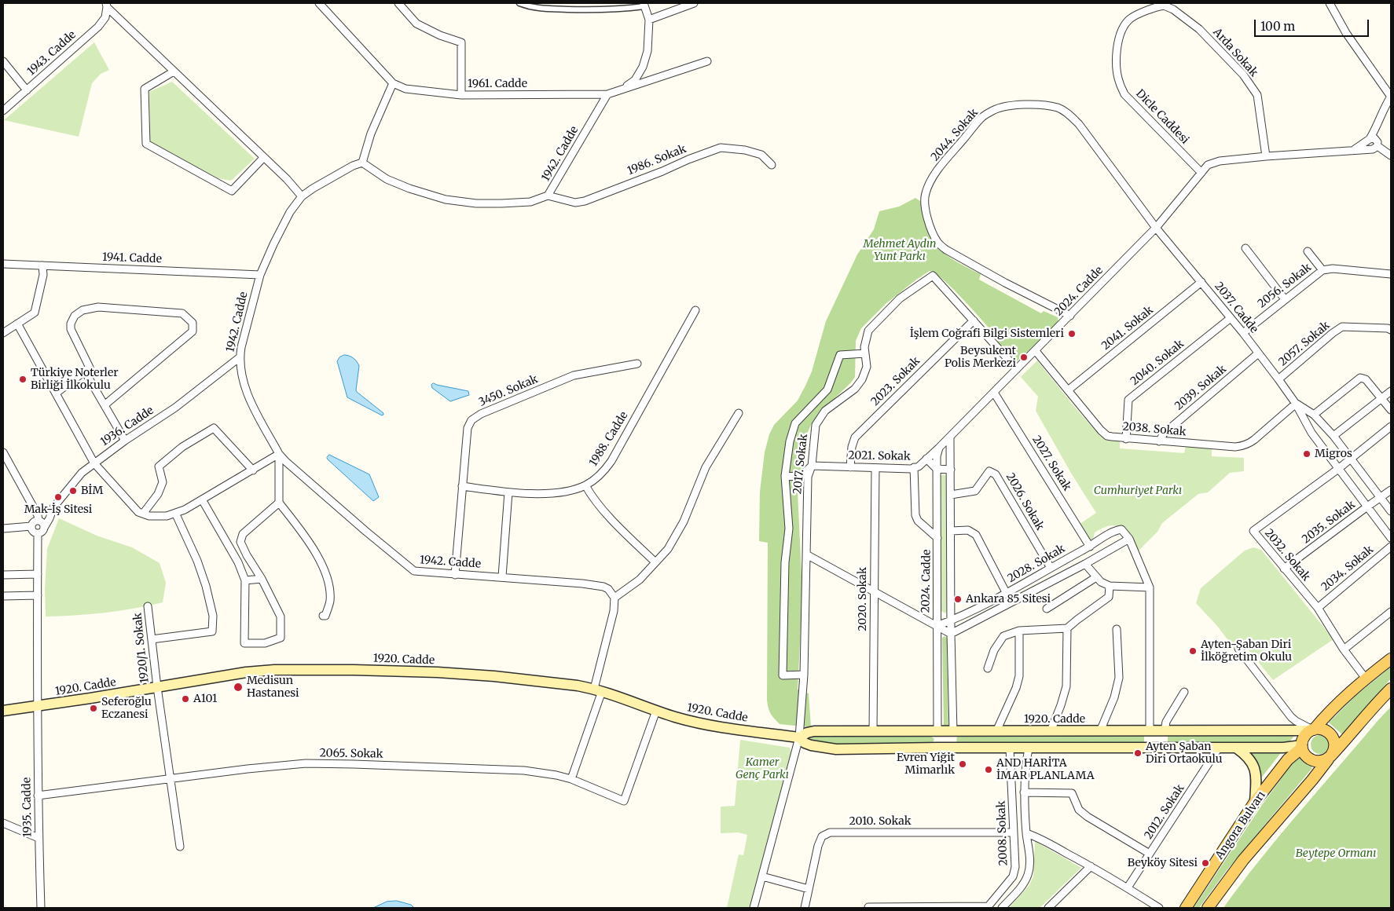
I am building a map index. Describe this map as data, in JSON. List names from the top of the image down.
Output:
{
  "streets": {
    "main road": ["1920. Cadde", "Angora Bulvarı"],
    "street": [
      "Arda Sokak",
      "1943. Cadde",
      "1961. Cadde",
      "Dicle Caddesi",
      "2044. Sokak",
      "1942. Cadde",
      "1986. Sokak",
      "1941. Cadde",
      "2056. Sokak",
      "2024. Cadde",
      "2037. Cadde",
      "2041. Sokak",
      "2057. Sokak",
      "2040. Sokak",
      "2023. Sokak",
      "2039. Sokak",
      "3450. Sokak",
      "1936. Cadde",
      "2038. Sokak",
      "1988. Cadde",
      "2021. Sokak",
      "2027. Sokak",
      "2017. Sokak",
      "2026. Sokak",
      "2035. Sokak",
      "2032. Sokak",
      "2028. Sokak",
      "2034. Sokak",
      "2020. Sokak",
      "1920/1. Sokak",
      "2065. Sokak",
      "1935. Cadde",
      "2012. Sokak",
      "2010. Sokak",
      "2008. Sokak"
    ]
  },
  "crossings": [
    ["Arda Sokak", "Dicle Caddesi"],
    ["1961. Cadde", "1942. Cadde"],
    ["2044. Sokak", "2024. Cadde"],
    ["2044. Sokak", "2037. Cadde"],
    ["1942. Cadde", "1986. Sokak"],
    ["1942. Cadde", "1941. Cadde"],
    ["1942. Cadde", "3450. Sokak"],
    ["1942. Cadde", "1936. Cadde"],
    ["2056. Sokak", "2037. Cadde"],
    ["2024. Cadde", "2037. Cadde"],
    ["2024. Cadde", "2038. Sokak"],
    ["2024. Cadde", "2021. Sokak"],
    ["2024. Cadde", "2027. Sokak"],
    ["2024. Cadde", "2017. Sokak"],
    ["2024. Cadde", "2028. Sokak"],
    ["2024. Cadde", "1920. Cadde"],
    ["2037. Cadde", "2041. Sokak"],
    ["2037. Cadde", "2057. Sokak"],
    ["2037. Cadde", "2040. Sokak"],
    ["2037. Cadde", "2039. Sokak"],
    ["2037. Cadde", "2038. Sokak"],
    ["2037. Cadde", "2035. Sokak"],
    ["2037. Cadde", "2032. Sokak"],
    ["2041. Sokak", "2038. Sokak"],
    ["2040. Sokak", "2038. Sokak"],
    ["2023. Sokak", "2021. Sokak"],
    ["2023. Sokak", "2017. Sokak"],
    ["2039. Sokak", "2038. Sokak"],
    ["3450. Sokak", "1988. Cadde"],
    ["2021. Sokak", "2017. Sokak"],
    ["2021. Sokak", "2020. Sokak"],
    ["2027. Sokak", "2028. Sokak"],
    ["2017. Sokak", "1920. Cadde"],
    ["2026. Sokak", "2028. Sokak"],
    ["2035. Sokak", "2032. Sokak"],
    ["2032. Sokak", "2034. Sokak"],
    ["2032. Sokak", "Angora Bulvarı"],
    ["2020. Sokak", "1920. Cadde"],
    ["1920/1. Sokak", "1920. Cadde"],
    ["1920/1. Sokak", "2065. Sokak"],
    ["1920. Cadde", "2065. Sokak"],
    ["1920. Cadde", "1935. Cadde"],
    ["1920. Cadde", "2012. Sokak"],
    ["1920. Cadde", "Angora Bulvarı"],
    ["1920. Cadde", "2008. Sokak"],
    ["2065. Sokak", "1935. Cadde"],
    ["2010. Sokak", "2008. Sokak"]
  ],
  "parks": [
    "Mehmet Aydın Yunt Parkı",
    "Cumhuriyet Parkı",
    "Kamer Genç Parkı",
    "Beytepe Ormanı"
  ],
  "places": [
    "İşlem Coğrafi Bilgi Sistemleri",
    "Beysukent Polis Merkezi",
    "Türkiye Noterler Birliği İlkokulu",
    "Migros",
    "BİM",
    "Mak-İş Sitesi",
    "Ankara 85 Sitesi",
    "Ayten-Şaban Diri İlköğretim Okulu",
    "Medisun Hastanesi",
    "A101",
    "Seferoğlu Eczanesi",
    "Ayten Şaban Diri Ortaokulu",
    "Evren Yiğit Mimarlık",
    "AND HARİTA İMAR PLANLAMA",
    "Beyköy Sitesi"
  ],
  "scale_bar": "100 m"
}
